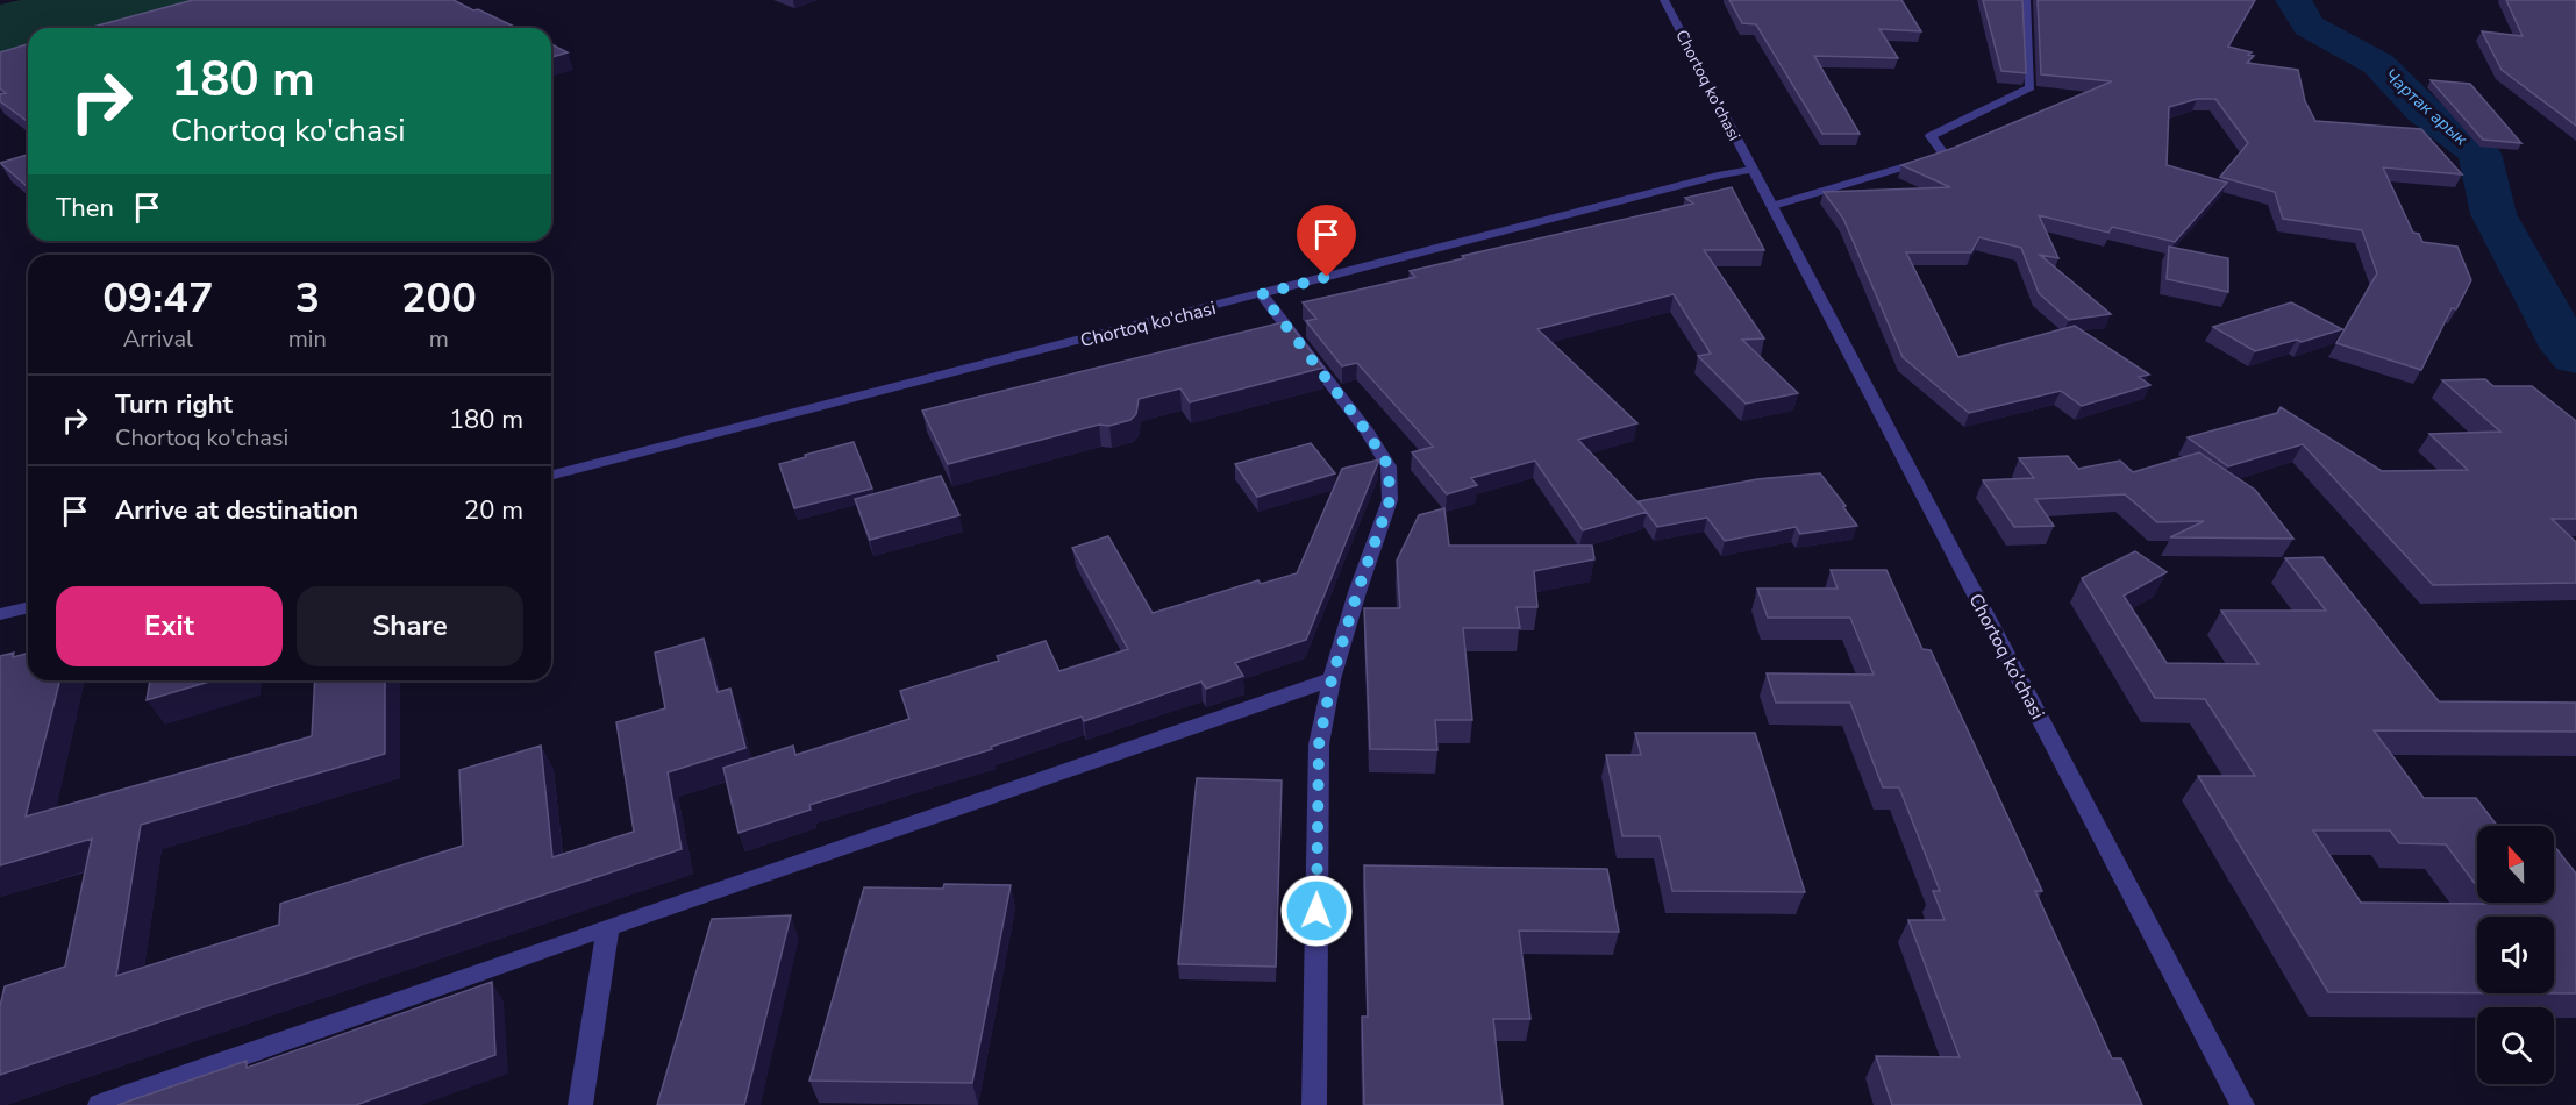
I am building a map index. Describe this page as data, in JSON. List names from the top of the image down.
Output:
{
  "streets": {
    "street": ["Chortoq ko'chasi"]
  },
  "water": ["Чартак арык"],
  "north": "top",
  "page": {
    "turn": ["180 m", "Chortoq ko'chasi"],
    "then": "Then",
    "eta": [
      "09:47",
      "Arrival",
      "3",
      "min",
      "200",
      "m"
    ],
    "list": [
      {
        "name": "Turn right",
        "note": "Chortoq ko'chasi",
        "value": "180 m"
      },
      {
        "name": "Arrive at destination",
        "value": "20 m"
      }
    ],
    "buttons": ["Exit", "Share"]
  }
}
